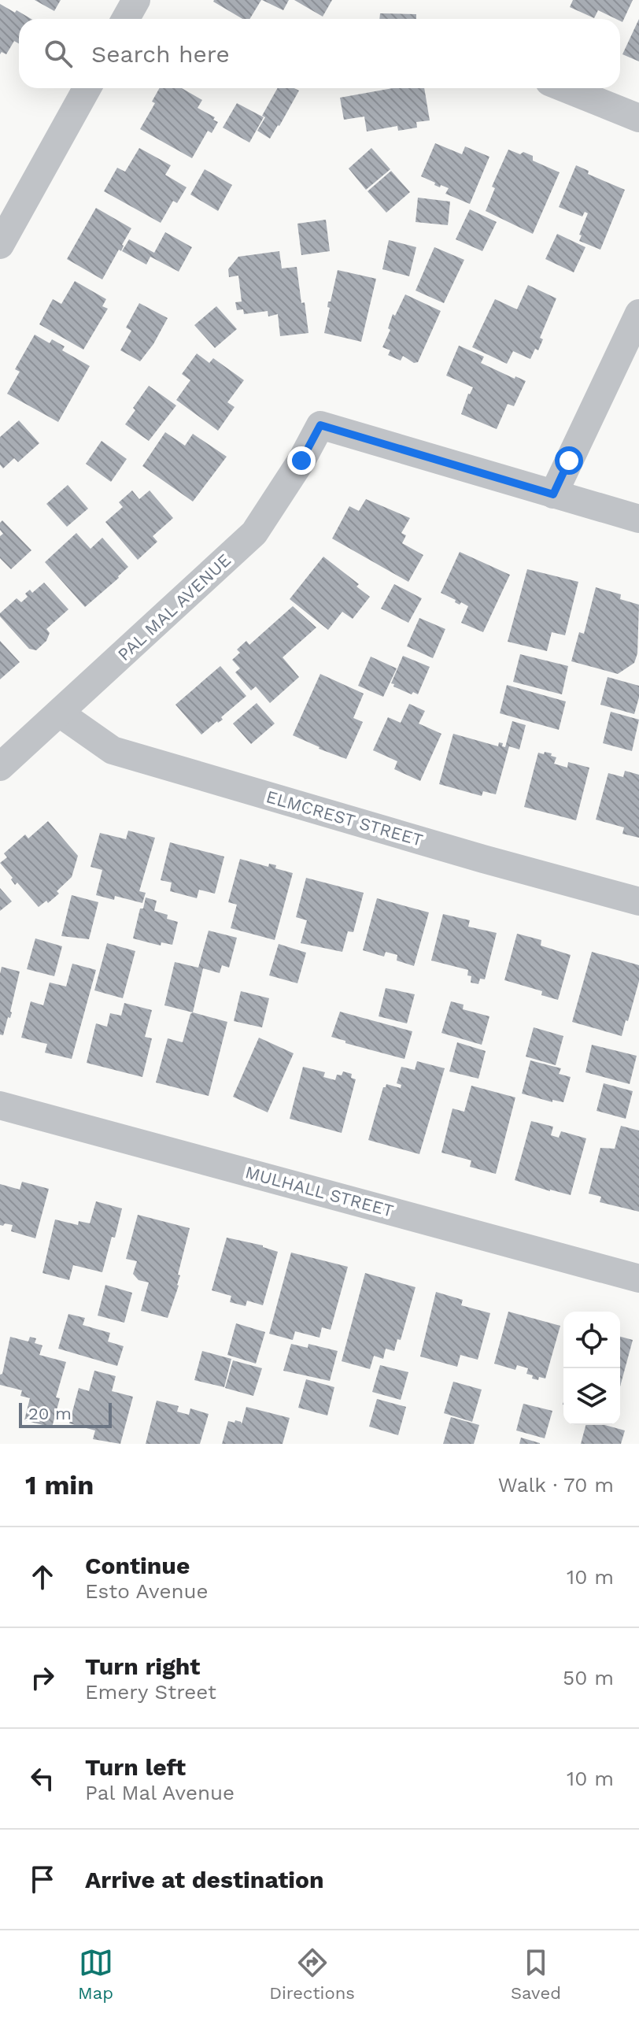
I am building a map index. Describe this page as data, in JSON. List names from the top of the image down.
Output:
{
  "streets": {
    "street": ["PAL MAL AVENUE", "ELMCREST STREET", "MULHALL STREET"]
  },
  "crossings": [
    ["PAL MAL AVENUE", "ELMCREST STREET"]
  ],
  "scale_bar": "20 m",
  "page": {
    "search": "Search here",
    "scale": "20 m",
    "heading": ["1 min", "Walk · 70 m"],
    "list": [
      ["Continue", "Esto Avenue", "10 m"],
      ["Turn right", "Emery Street", "50 m"],
      ["Turn left", "Pal Mal Avenue", "10 m"],
      "Arrive at destination"
    ],
    "nav": ["Map", "Directions", "Saved"]
  }
}
